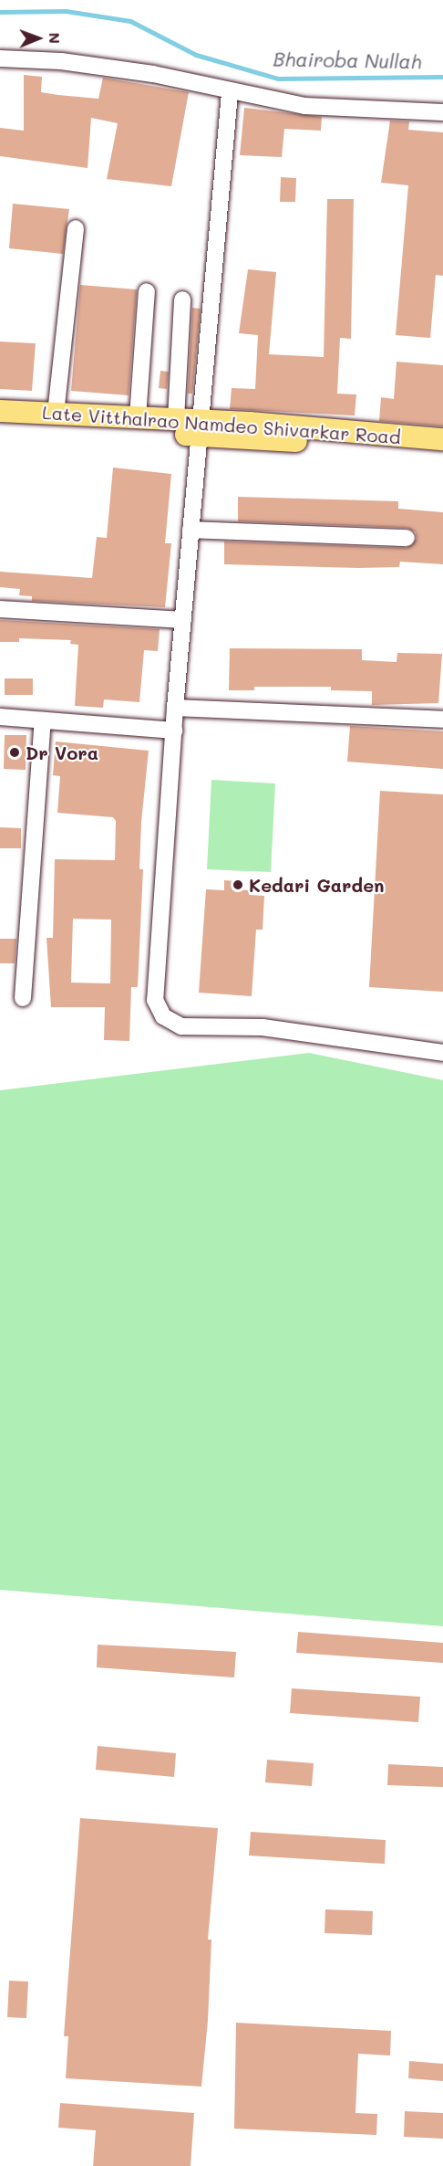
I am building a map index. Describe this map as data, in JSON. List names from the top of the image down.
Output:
{
  "streets": {
    "main road": ["Late Vitthalrao Namdeo Shivarkar Road"]
  },
  "water": ["Bhairoba Nullah"],
  "places": ["Dr Vora", "Kedari Garden"],
  "north": "right"
}
